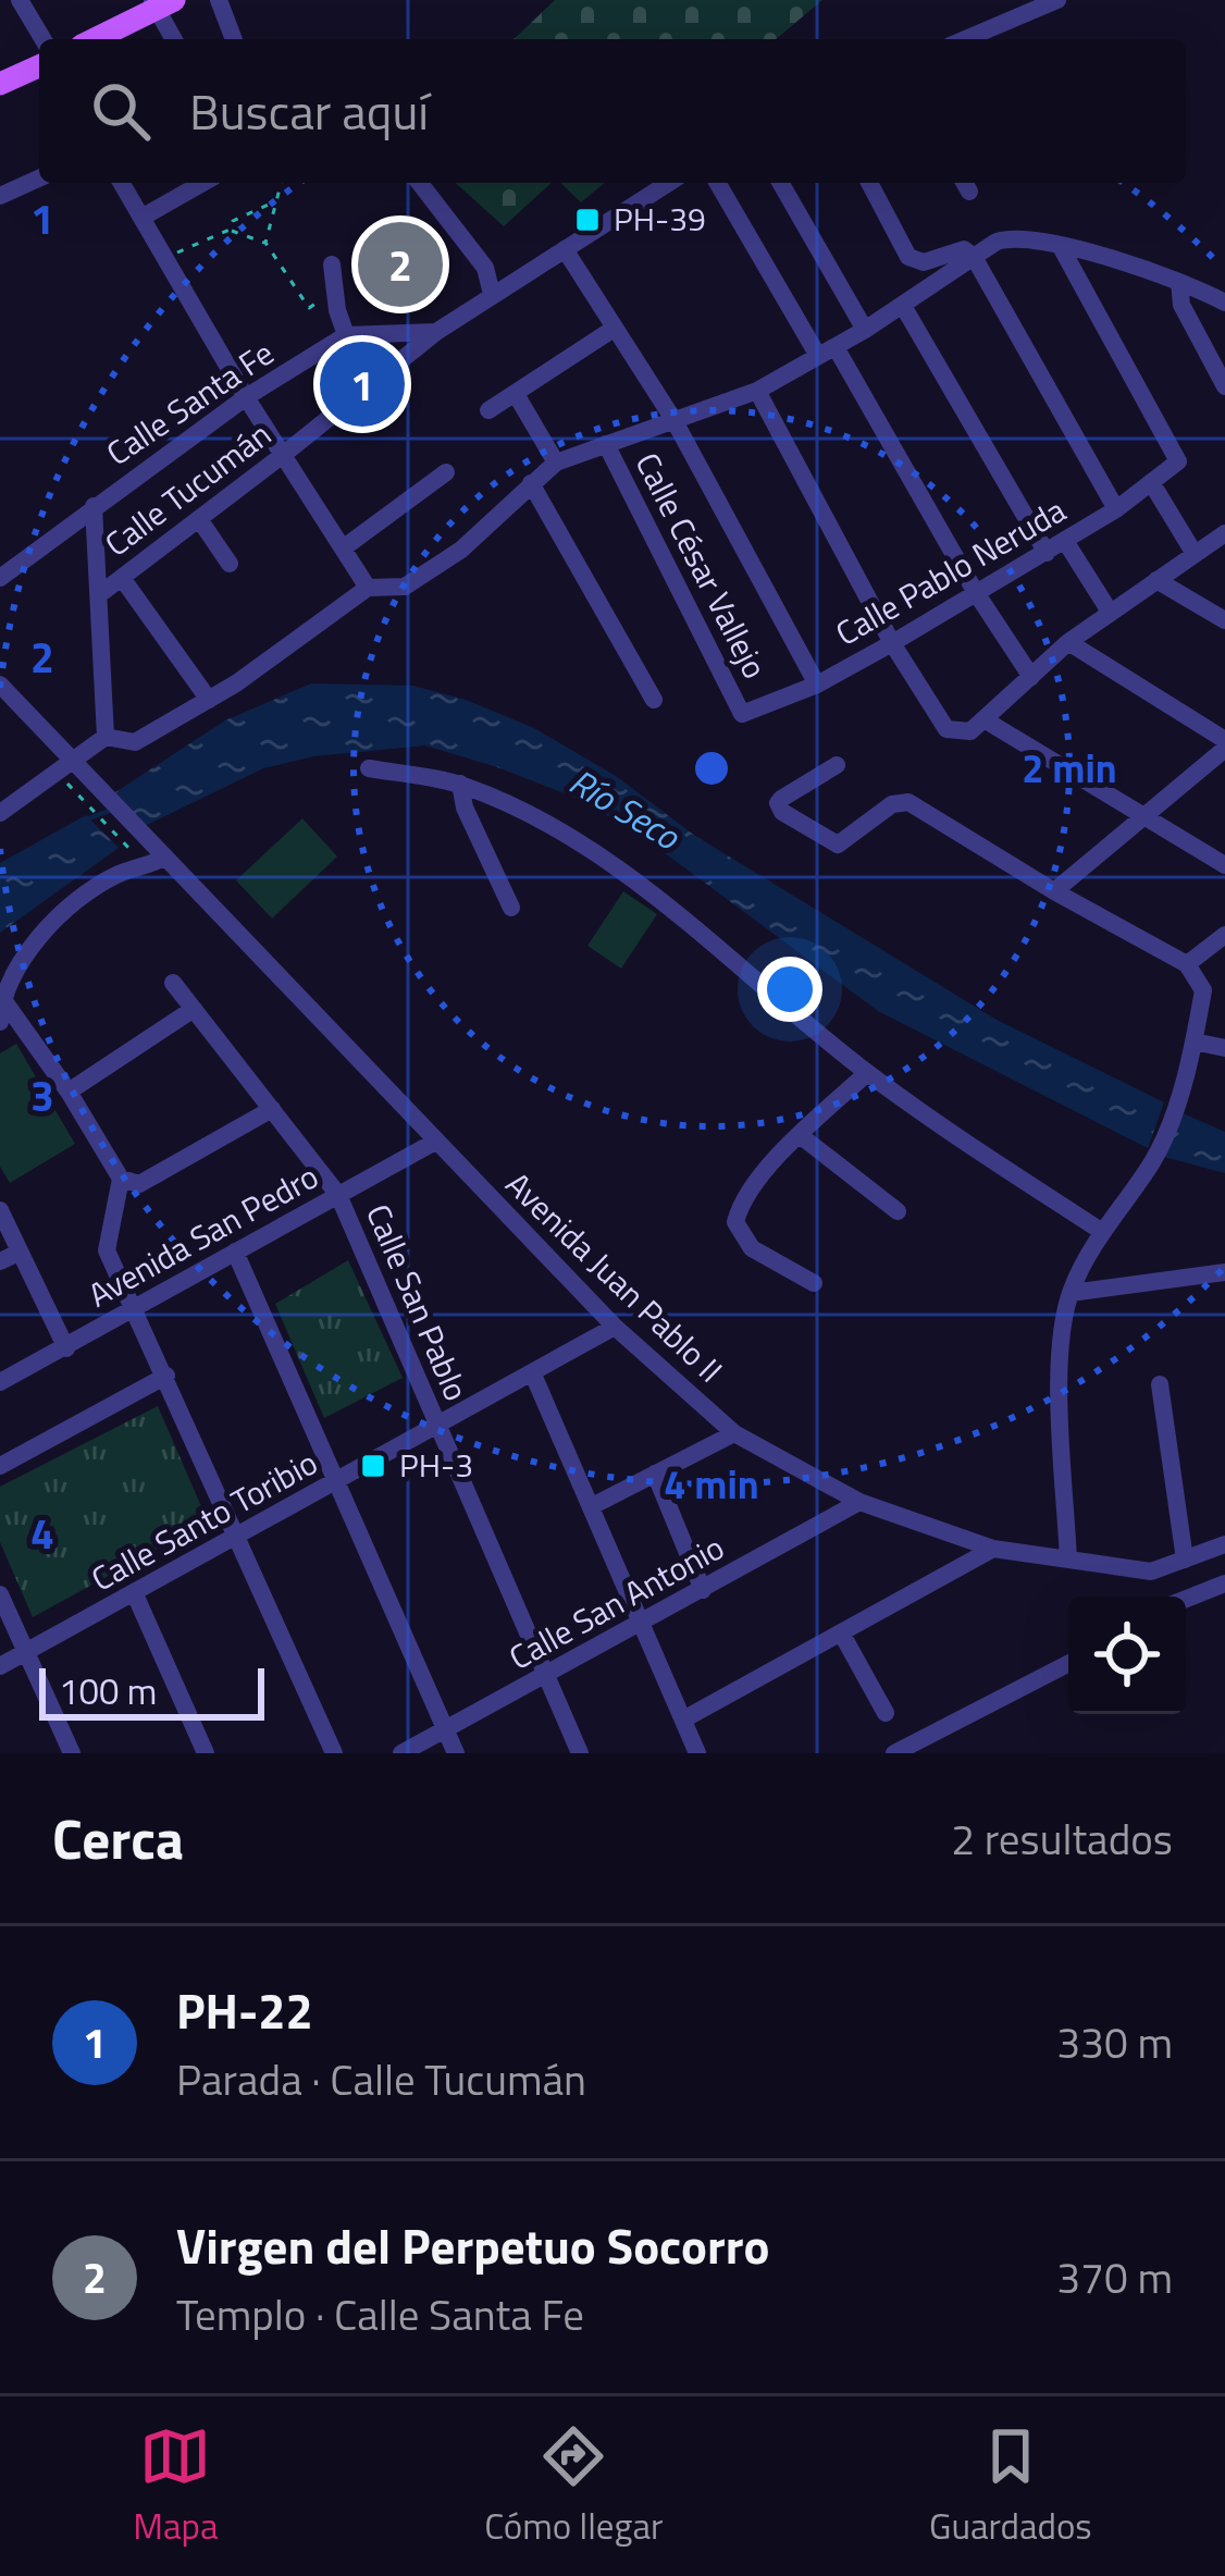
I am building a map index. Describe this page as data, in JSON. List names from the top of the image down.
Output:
{
  "streets": {
    "street": [
      "Calle Santa Fe",
      "Calle Tucumán",
      "Calle César Vallejo",
      "Calle Pablo Neruda",
      "Avenida San Pedro",
      "Avenida Juan Pablo II",
      "Calle San Pablo",
      "Calle Santo Toribio",
      "Calle San Antonio"
    ]
  },
  "crossings": [
    ["Calle Santa Fe", "Calle Tucumán"],
    ["Calle César Vallejo", "Calle Pablo Neruda"],
    ["Avenida San Pedro", "Avenida Juan Pablo II"],
    ["Avenida San Pedro", "Calle San Pablo"],
    ["Avenida Juan Pablo II", "Calle Santo Toribio"],
    ["Avenida Juan Pablo II", "Calle San Antonio"],
    ["Calle San Pablo", "Calle Santo Toribio"],
    ["Calle San Pablo", "Calle San Antonio"]
  ],
  "water": ["Río Seco"],
  "places": {
    "transit": ["PH-39", "PH-3"]
  },
  "scale_bar": "100 m",
  "page": {
    "search": "Buscar aquí",
    "pins": ["2", "1"],
    "scale": "100 m",
    "heading": ["Cerca", "2 resultados"],
    "list": [
      {
        "mark": "1",
        "name": "PH-22",
        "note": "Parada · Calle Tucumán",
        "value": "330 m"
      },
      {
        "mark": "2",
        "name": "Virgen del Perpetuo Socorro",
        "note": "Templo · Calle Santa Fe",
        "value": "370 m"
      }
    ],
    "nav": ["Mapa", "Cómo llegar", "Guardados"]
  },
  "grid": {
    "rows": [
      "1",
      "2",
      "3",
      "4"
    ]
  },
  "rings": ["2 min", "4 min"]
}
